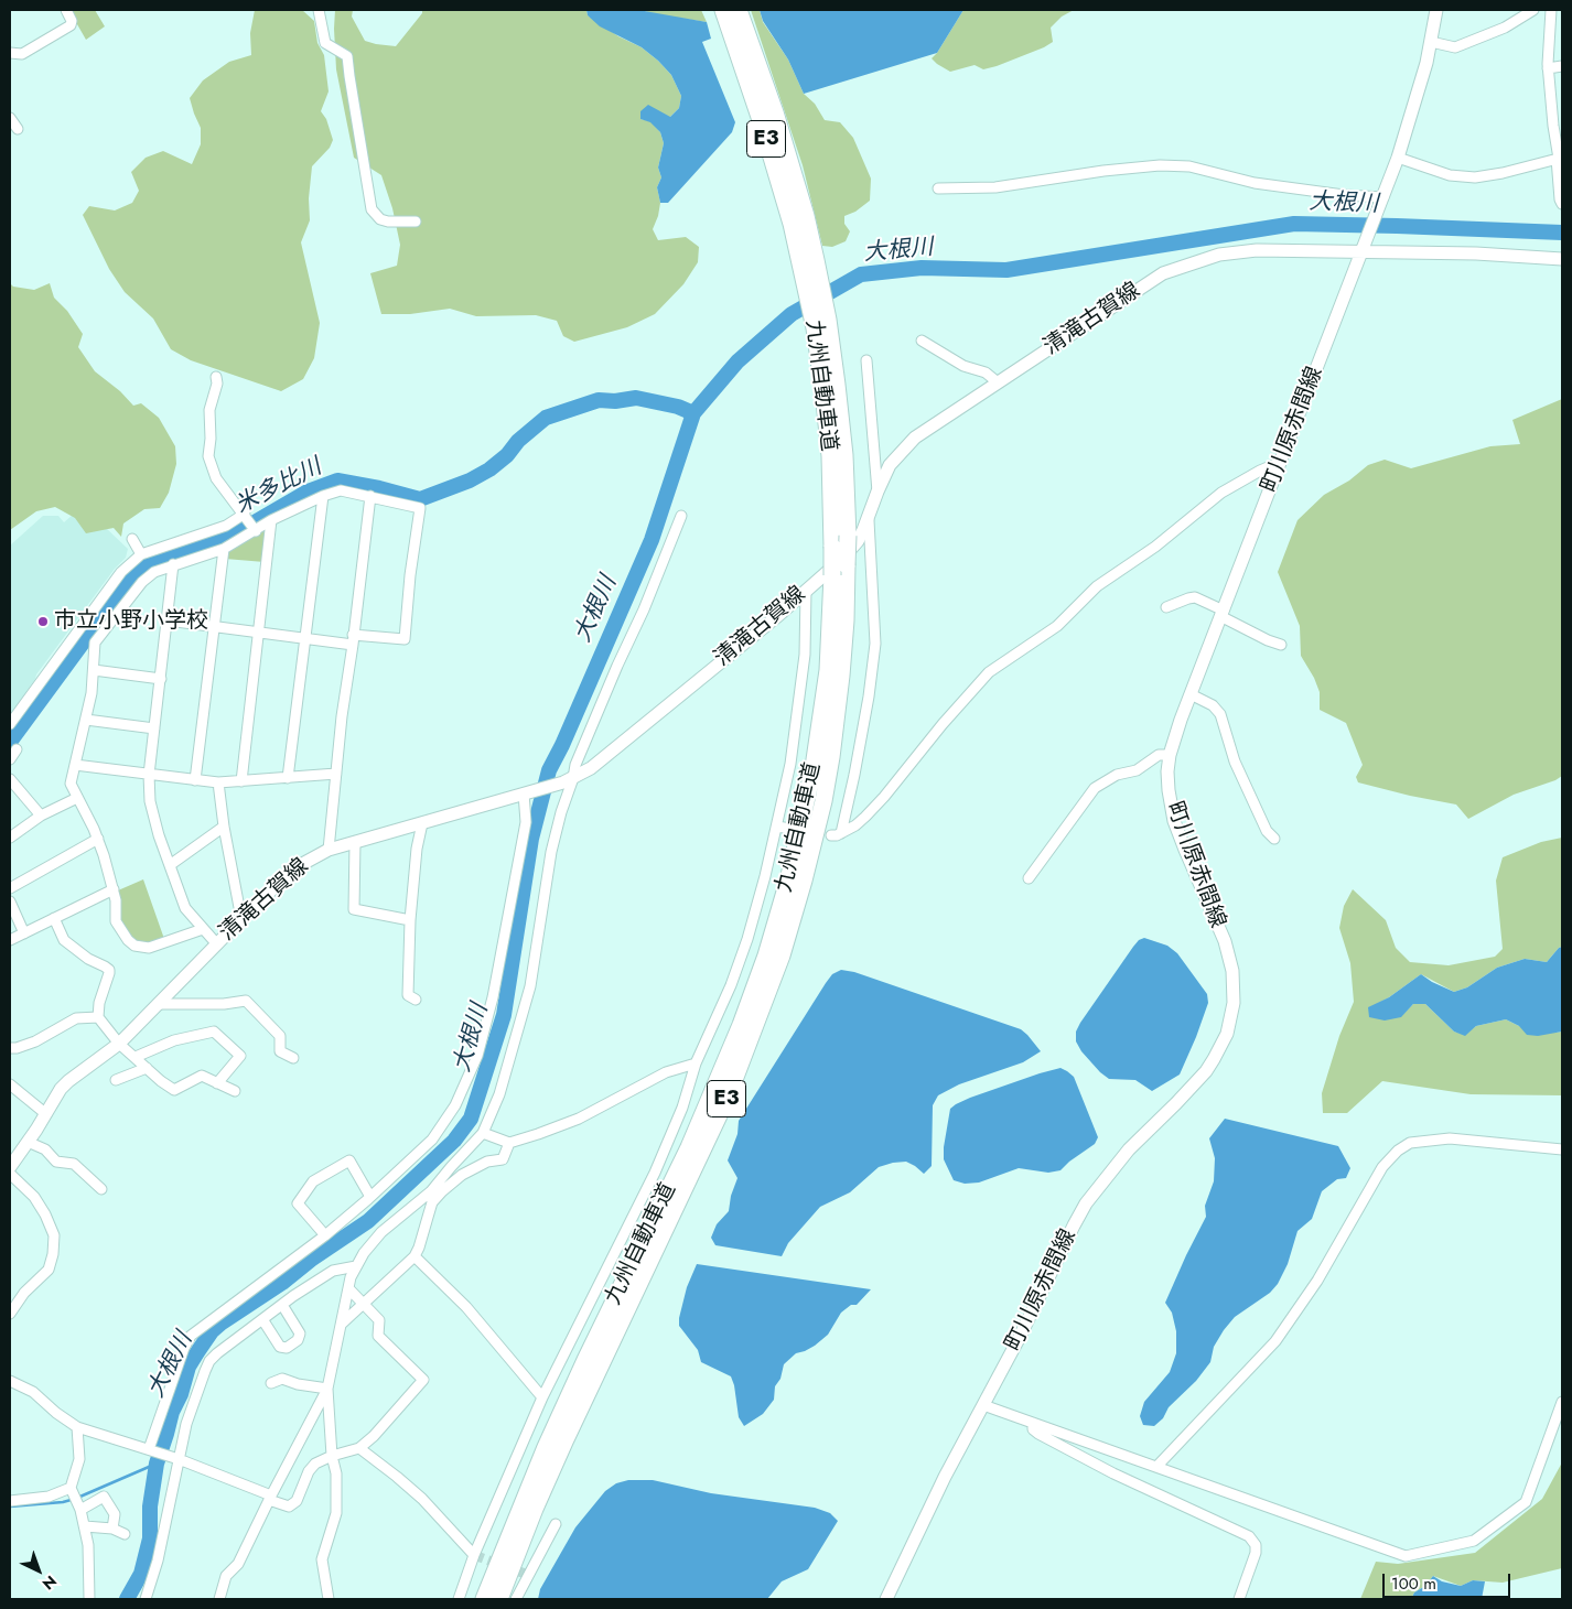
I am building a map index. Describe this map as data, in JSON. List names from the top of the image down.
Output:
{
  "streets": {
    "highway": ["E3", "九州自動車道"],
    "main road": ["清滝古賀線", "町川原赤間線"]
  },
  "crossings": [
    ["清滝古賀線", "町川原赤間線"]
  ],
  "water": ["大根川", "米多比川"],
  "places": ["市立小野小学校"],
  "scale_bar": "100 m",
  "north": "bottom right"
}
